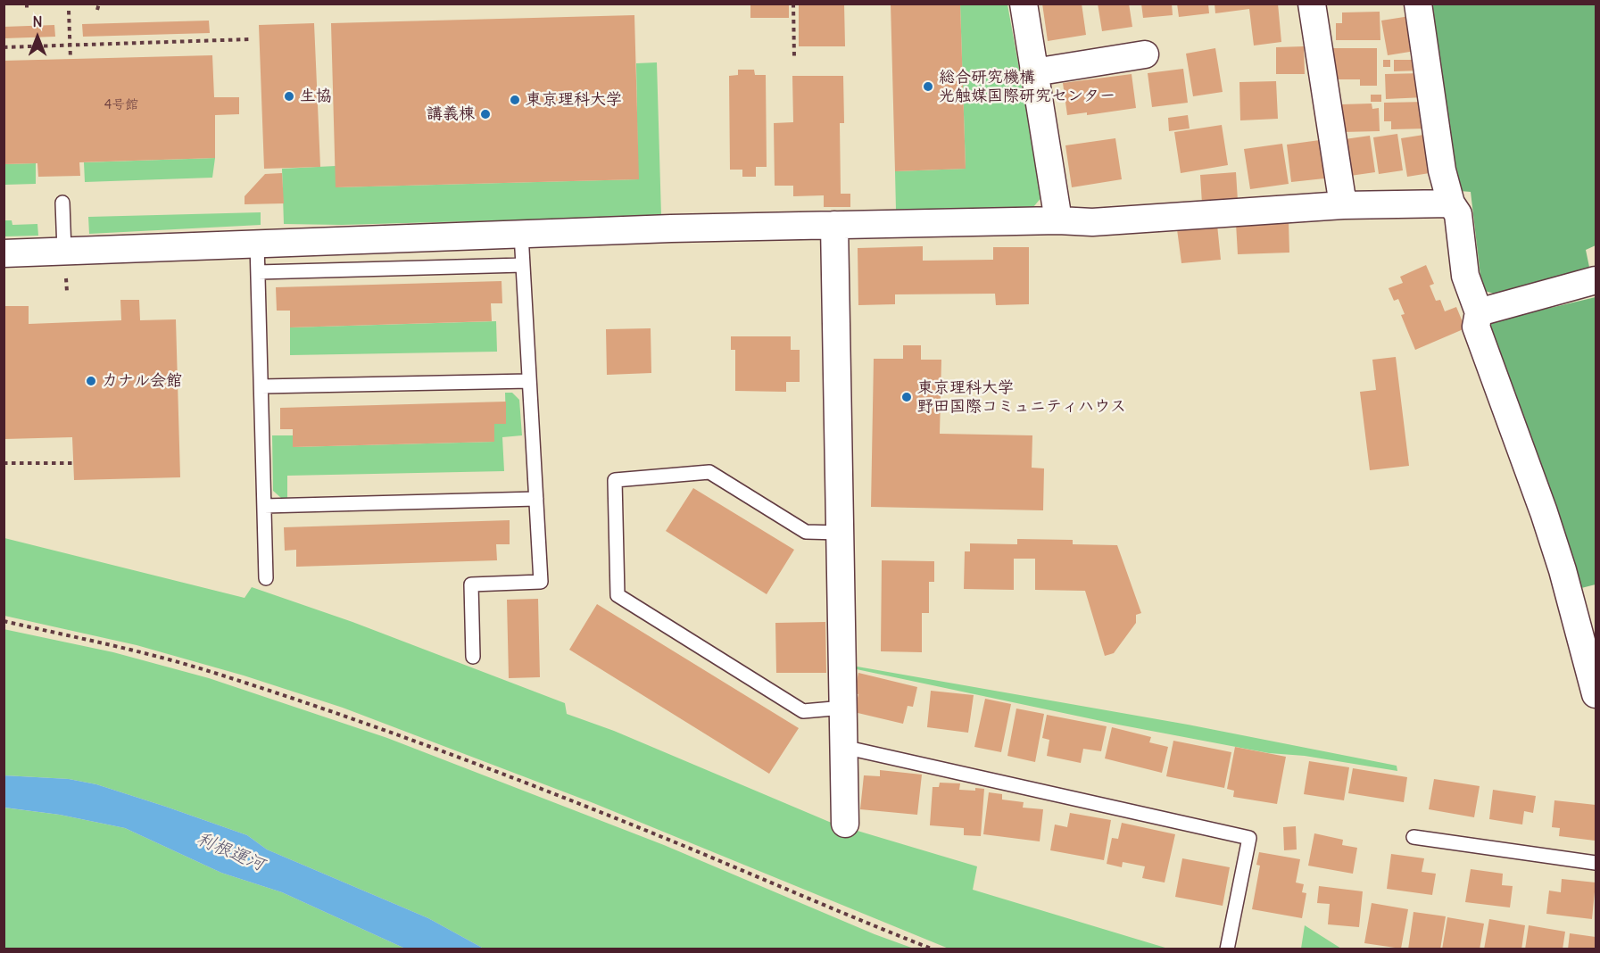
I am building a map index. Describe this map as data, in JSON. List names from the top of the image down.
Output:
{
  "water": ["利根運河"],
  "places": [
    "総合研究機構 光触媒国際研究センター",
    "生協",
    "東京理科大学",
    "講義棟",
    "カナル会館",
    "東京理科大学 野田国際コミュニティハウス"
  ],
  "house_numbers": ["4号館"],
  "north": "top"
}
